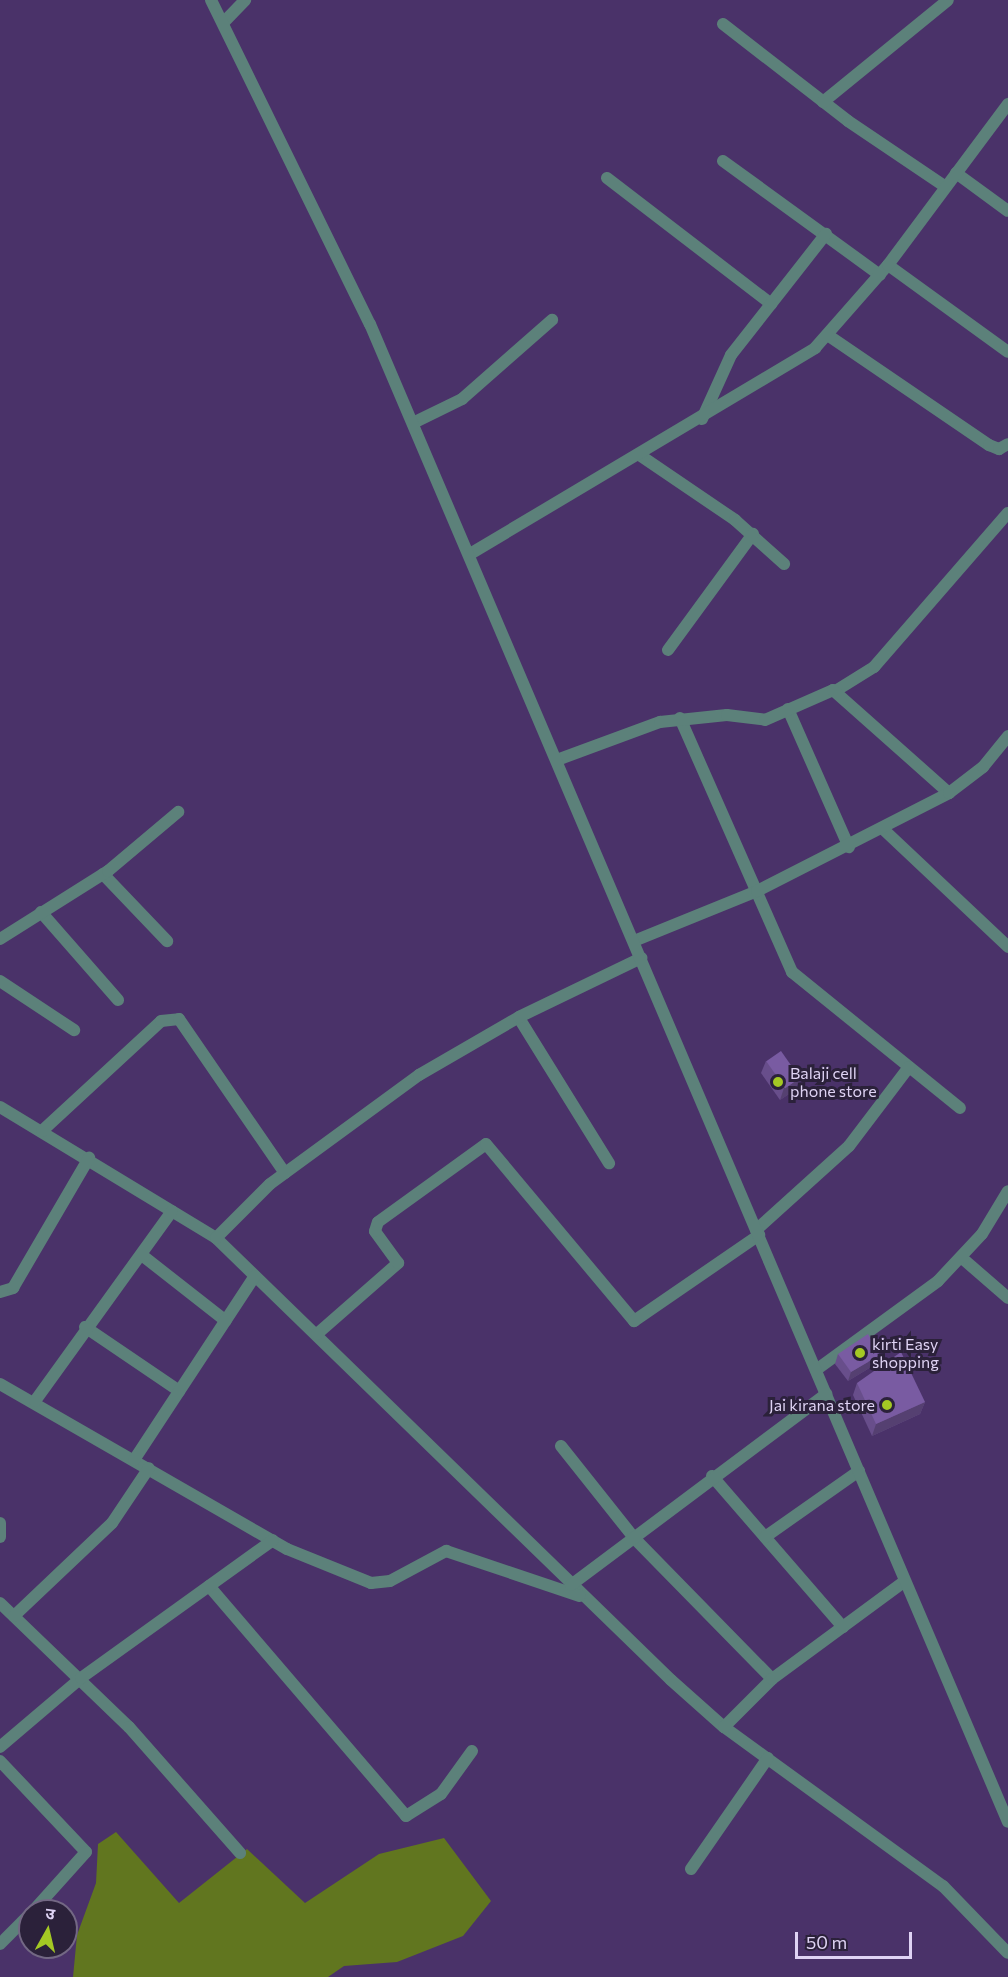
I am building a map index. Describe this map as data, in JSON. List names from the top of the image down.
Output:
{
  "places": ["Balaji cell phone store", "kirti Easy shopping", "Jai kirana store"],
  "scale_bar": "50 m",
  "north": "top"
}
